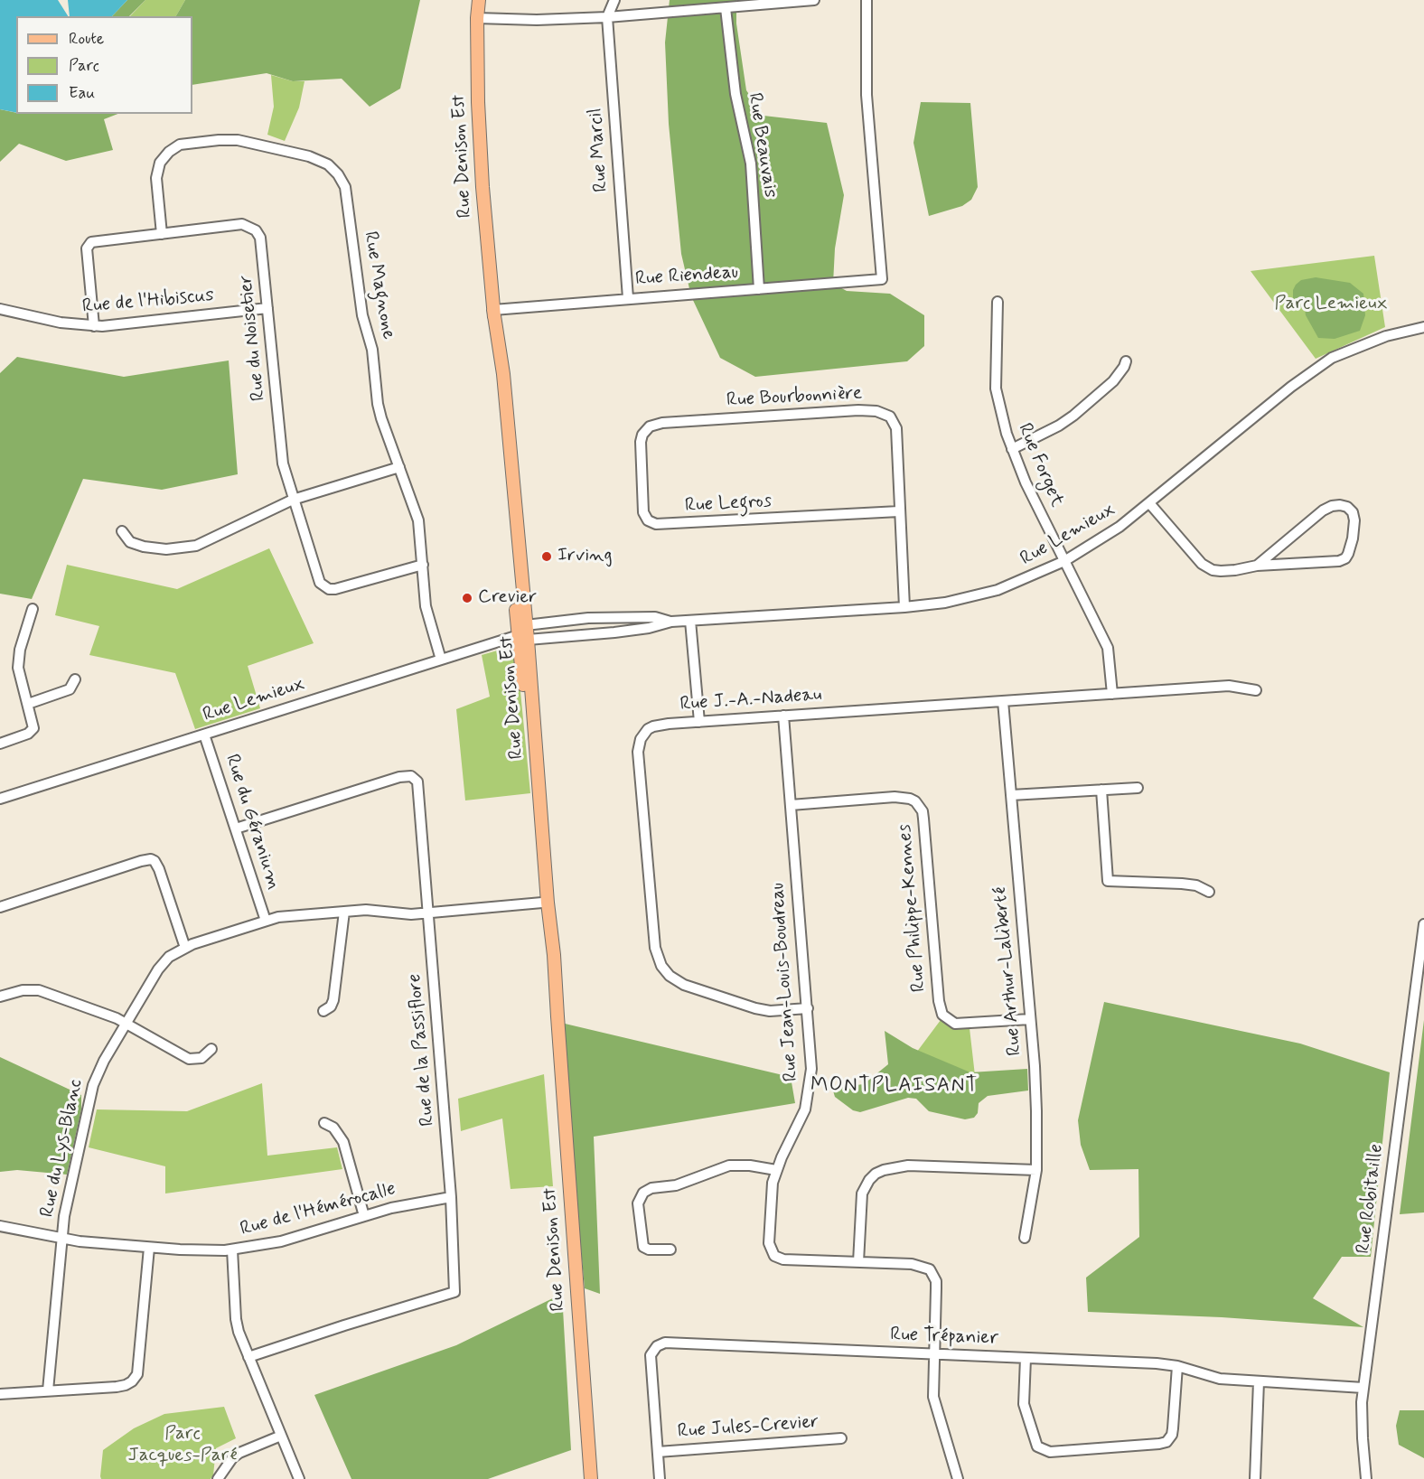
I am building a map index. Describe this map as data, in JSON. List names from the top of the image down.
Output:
{
  "streets": {
    "main road": ["Rue Denison Est"],
    "street": [
      "Rue Beauvais",
      "Rue Marcil",
      "Rue Riendeau",
      "Rue Magnone",
      "Rue de l'Hibiscus",
      "Rue du Noisetier",
      "Rue Bourbonnière",
      "Rue Forget",
      "Rue Legros",
      "Rue Lemieux",
      "Rue J.-A.-Nadeau",
      "Rue du Géranium",
      "Rue Philippe-Kennes",
      "Rue Arthur-Laliberté",
      "Rue Jean-Louis-Boudreau",
      "Rue de la Passiflore",
      "Rue du Lys-Blanc",
      "Rue Robitaille",
      "Rue de l'Hémérocalle",
      "Rue Trépanier",
      "Rue Jules-Crevier"
    ]
  },
  "crossings": [
    ["Rue Beauvais", "Rue Riendeau"],
    ["Rue Marcil", "Rue Riendeau"],
    ["Rue Denison Est", "Rue Riendeau"],
    ["Rue Denison Est", "Rue Lemieux"],
    ["Rue Denison Est", "Rue du Lys-Blanc"],
    ["Rue Magnone", "Rue du Noisetier"],
    ["Rue Magnone", "Rue Lemieux"],
    ["Rue de l'Hibiscus", "Rue du Noisetier"],
    ["Rue Bourbonnière", "Rue Legros"],
    ["Rue Bourbonnière", "Rue Lemieux"],
    ["Rue Forget", "Rue Lemieux"],
    ["Rue Forget", "Rue J.-A.-Nadeau"],
    ["Rue Lemieux", "Rue du Géranium"],
    ["Rue J.-A.-Nadeau", "Rue Arthur-Laliberté"],
    ["Rue J.-A.-Nadeau", "Rue Jean-Louis-Boudreau"],
    ["Rue du Géranium", "Rue de la Passiflore"],
    ["Rue du Géranium", "Rue du Lys-Blanc"],
    ["Rue Philippe-Kennes", "Rue Arthur-Laliberté"],
    ["Rue Philippe-Kennes", "Rue Jean-Louis-Boudreau"],
    ["Rue Jean-Louis-Boudreau", "Rue Trépanier"],
    ["Rue de la Passiflore", "Rue du Lys-Blanc"],
    ["Rue de la Passiflore", "Rue de l'Hémérocalle"],
    ["Rue du Lys-Blanc", "Rue de l'Hémérocalle"],
    ["Rue Robitaille", "Rue Trépanier"],
    ["Rue Trépanier", "Rue Jules-Crevier"]
  ],
  "districts": ["MONTPLAISANT"],
  "parks": ["Parc Lemieux", "Parc Jacques-Paré"],
  "places": ["Irving", "Crevier"],
  "legend": ["Route", "Parc", "Eau"]
}
